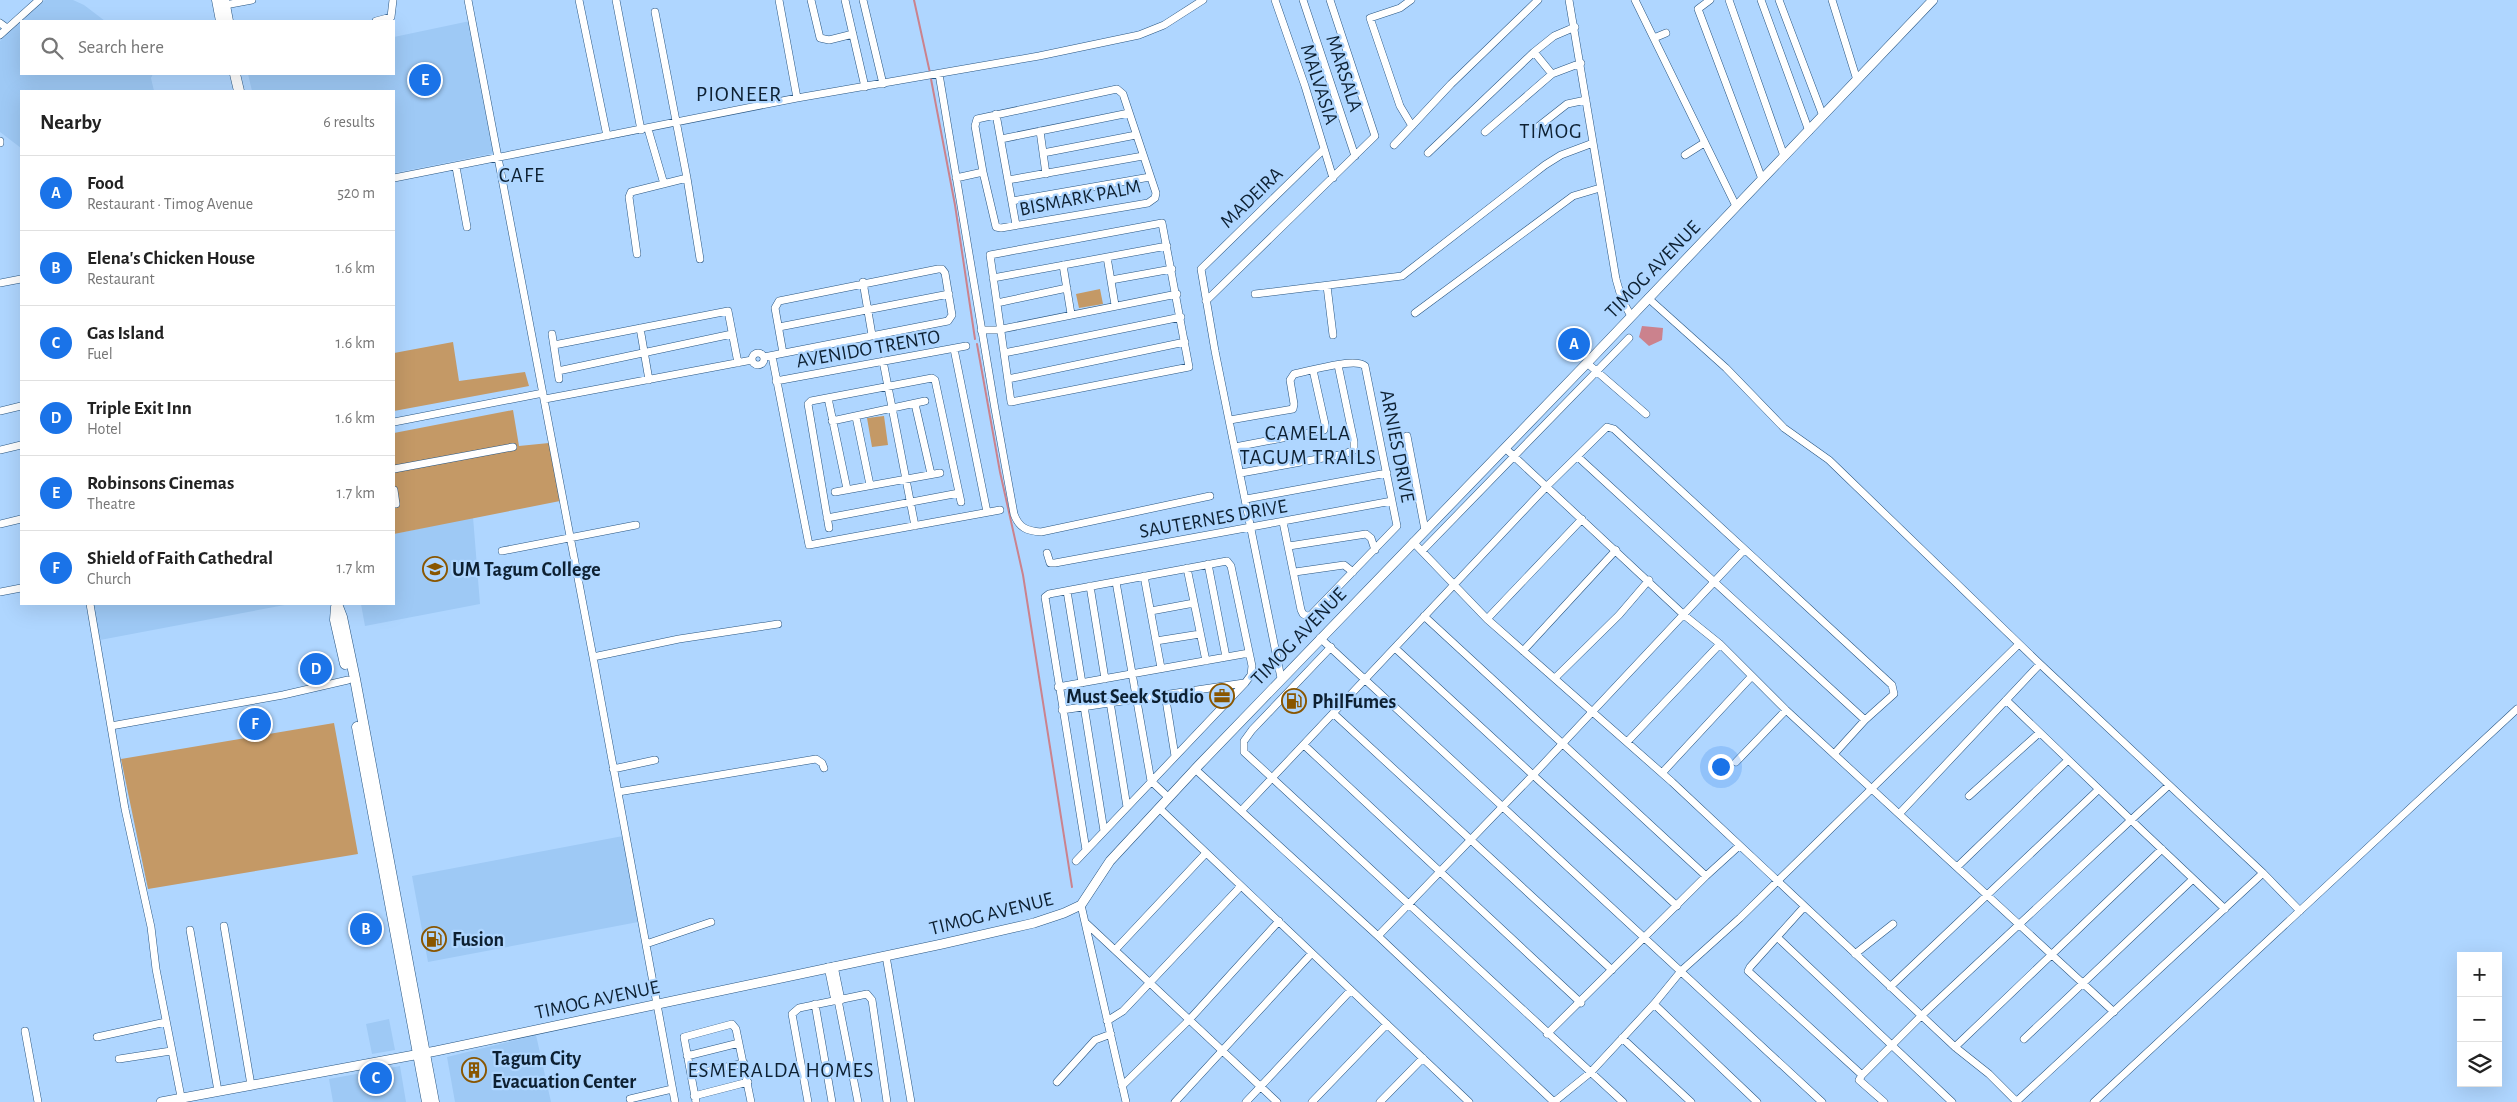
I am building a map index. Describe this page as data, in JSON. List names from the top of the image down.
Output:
{
  "streets": {
    "main road": ["TIMOG AVENUE"],
    "street": [
      "MARSALA",
      "MALVASIA",
      "BISMARK PALM",
      "MADEIRA",
      "AVENIDO TRENTO",
      "ARNIES DRIVE",
      "SAUTERNES DRIVE"
    ]
  },
  "crossings": [
    ["MALVASIA", "MADEIRA"],
    ["ARNIES DRIVE", "SAUTERNES DRIVE"]
  ],
  "districts": [
    "PIONEER",
    "TIMOG",
    "CAFE",
    "CAMELLA TAGUM TRAILS",
    "ESMERALDA HOMES"
  ],
  "places": {
    "school or university": ["UM Tagum College"],
    "office": ["Must Seek Studio"],
    "fuel station": ["PhilFumes", "Fusion"],
    "building": ["Tagum City Evacuation Center"]
  },
  "page": {
    "search": "Search here",
    "pins": [
      "E",
      "A",
      "D",
      "F",
      "B",
      "C"
    ],
    "heading": ["Nearby", "6 results"],
    "list": [
      {
        "mark": "A",
        "name": "Food",
        "note": "Restaurant · Timog Avenue",
        "value": "520 m"
      },
      {
        "mark": "B",
        "name": "Elena's Chicken House",
        "note": "Restaurant",
        "value": "1.6 km"
      },
      {
        "mark": "C",
        "name": "Gas Island",
        "note": "Fuel",
        "value": "1.6 km"
      },
      {
        "mark": "D",
        "name": "Triple Exit Inn",
        "note": "Hotel",
        "value": "1.6 km"
      },
      {
        "mark": "E",
        "name": "Robinsons Cinemas",
        "note": "Theatre",
        "value": "1.7 km"
      },
      {
        "mark": "F",
        "name": "Shield of Faith Cathedral",
        "note": "Church",
        "value": "1.7 km"
      }
    ],
    "map_buttons": ["+", "−"]
  }
}
